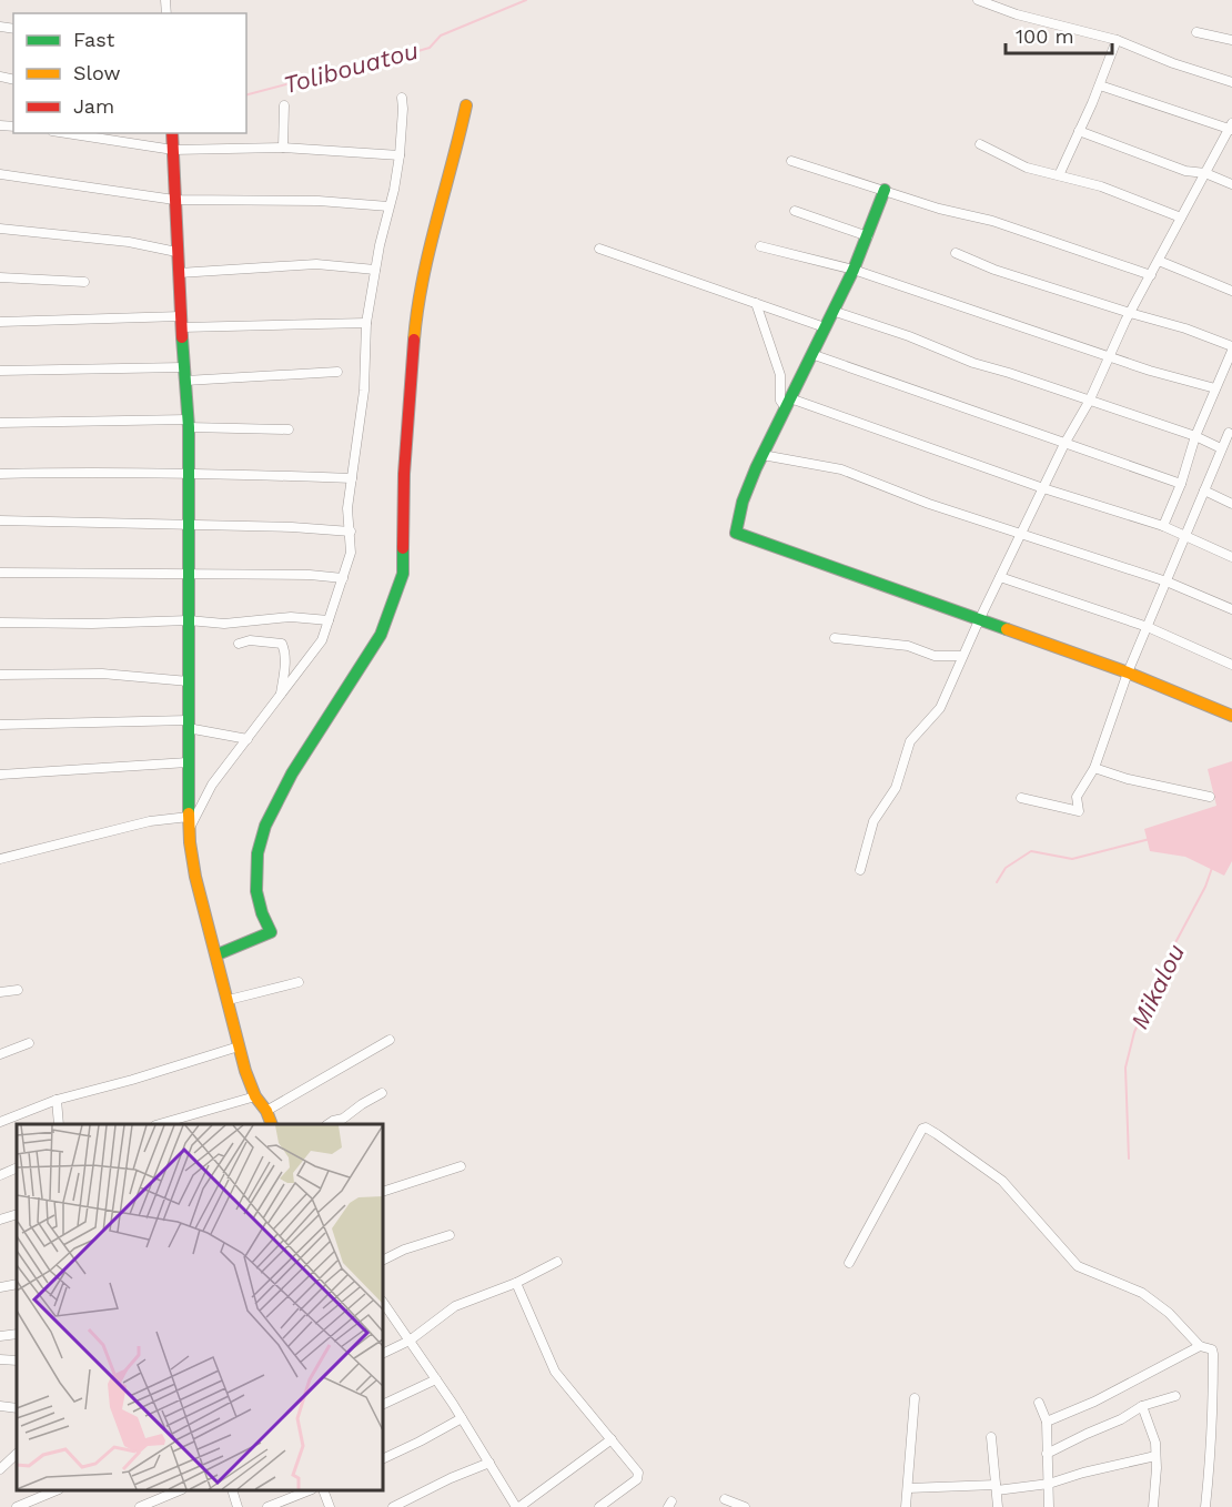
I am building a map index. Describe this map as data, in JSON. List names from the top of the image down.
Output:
{
  "water": ["Tolibouatou", "Mikalou"],
  "legend": ["Fast", "Slow", "Jam"],
  "scale_bar": "100 m"
}
